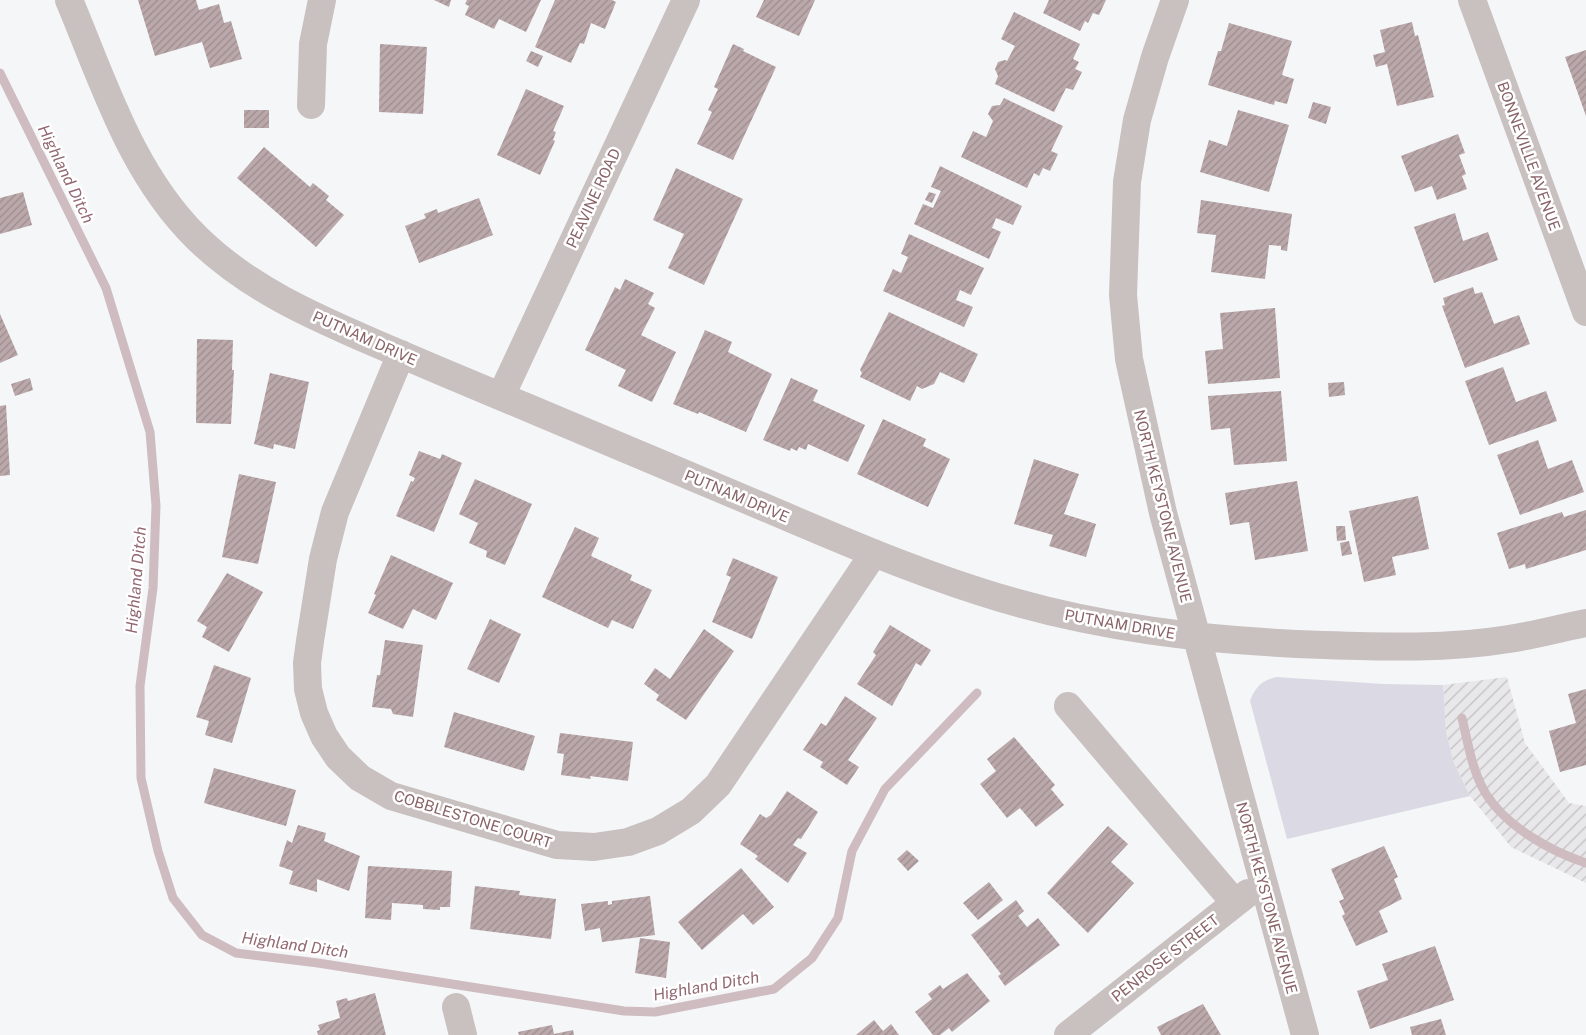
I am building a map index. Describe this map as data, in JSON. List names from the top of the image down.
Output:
{
  "streets": {
    "street": [
      "BONNEVILLE AVENUE",
      "PEAVINE ROAD",
      "PUTNAM DRIVE",
      "NORTH KEYSTONE AVENUE",
      "COBBLESTONE COURT",
      "PENROSE STREET"
    ]
  },
  "crossings": [
    ["PEAVINE ROAD", "PUTNAM DRIVE"],
    ["PUTNAM DRIVE", "NORTH KEYSTONE AVENUE"],
    ["PUTNAM DRIVE", "COBBLESTONE COURT"],
    ["NORTH KEYSTONE AVENUE", "PENROSE STREET"]
  ],
  "water": ["Highland Ditch"]
}
